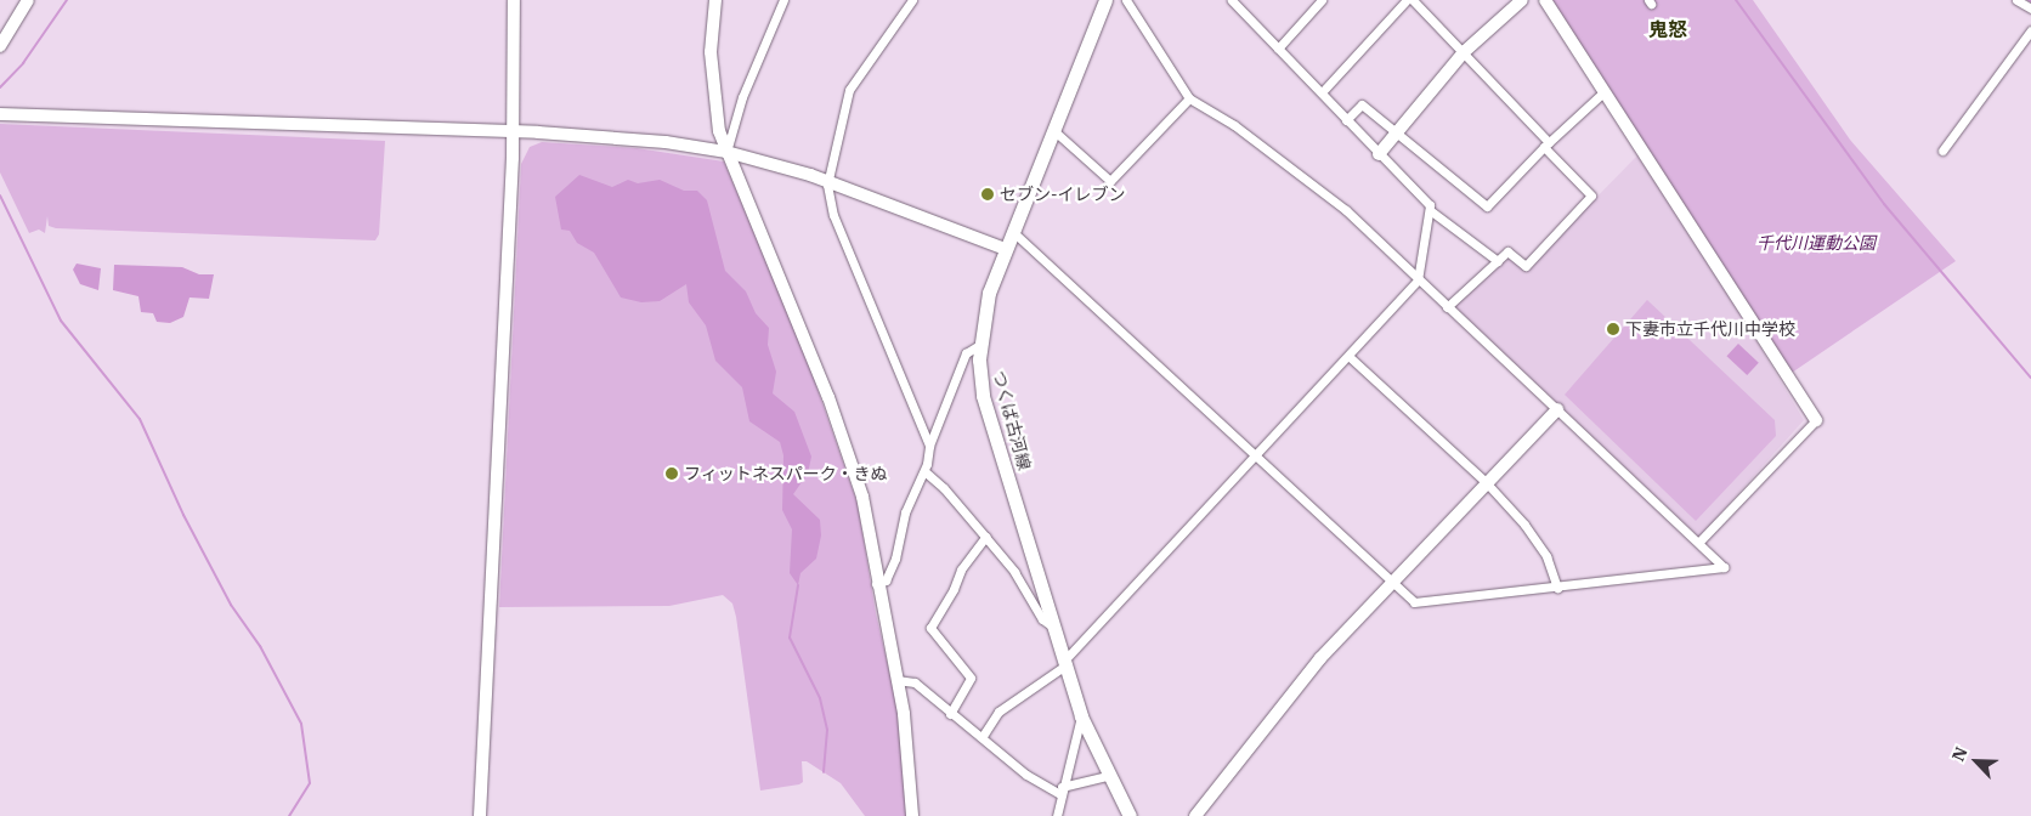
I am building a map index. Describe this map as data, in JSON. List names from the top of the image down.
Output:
{
  "streets": {
    "main road": ["つくば古河線"]
  },
  "districts": ["鬼怒"],
  "parks": ["千代川運動公園"],
  "places": ["セブン-イレブン", "下妻市立千代川中学校", "フィットネスパーク・きぬ"],
  "north": "top left"
}
